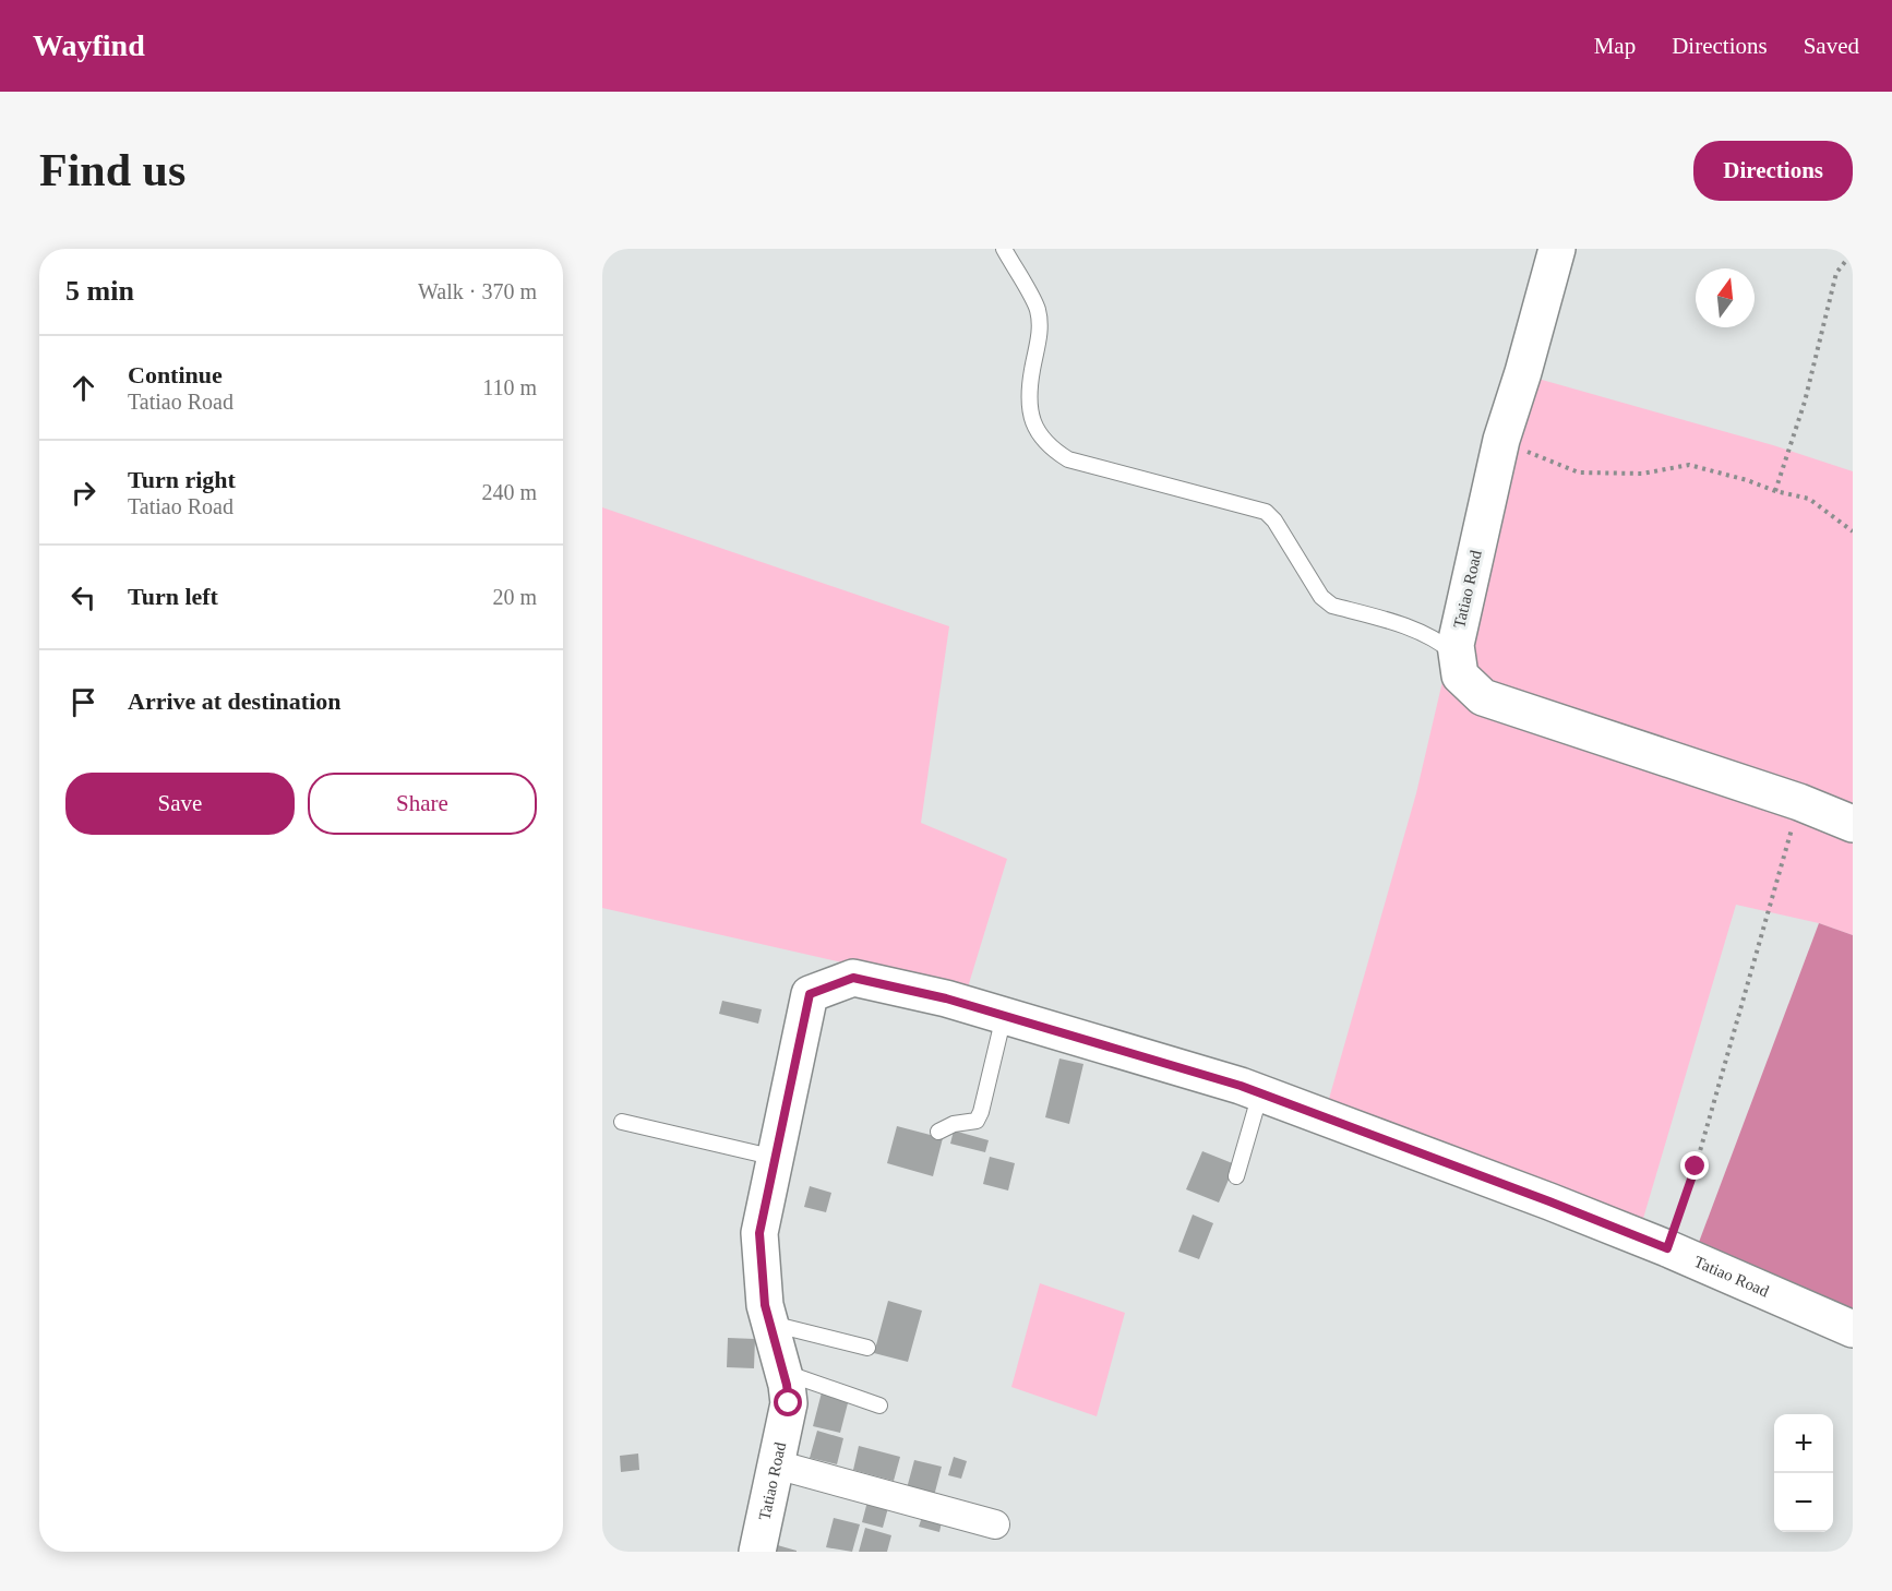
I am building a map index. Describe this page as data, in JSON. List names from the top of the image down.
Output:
{
  "streets": {
    "street": ["Tatiao Road"]
  },
  "north": "top",
  "page": {
    "header": "Wayfind",
    "nav": ["Map", "Directions", "Saved"],
    "buttons": [
      "Directions",
      ["Save", "Share"]
    ],
    "title": "Find us",
    "heading": ["5 min", "Walk · 370 m"],
    "list": [
      ["Continue", "Tatiao Road", "110 m"],
      ["Turn right", "Tatiao Road", "240 m"],
      ["Turn left", "20 m"],
      "Arrive at destination"
    ],
    "map_buttons": ["+", "−"]
  }
}
